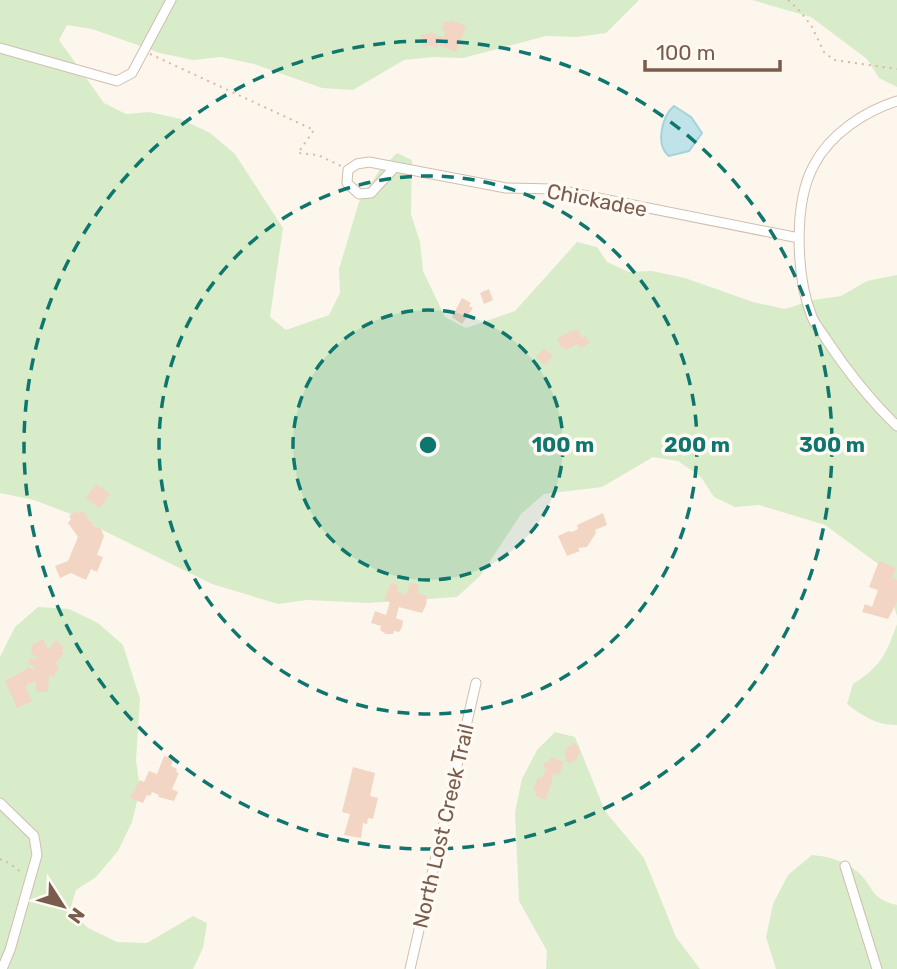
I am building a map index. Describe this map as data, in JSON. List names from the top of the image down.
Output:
{
  "streets": {
    "street": ["Chickadee", "North Lost Creek Trail"]
  },
  "scale_bar": "100 m",
  "north": "bottom right",
  "rings": ["100 m", "200 m", "300 m"]
}
